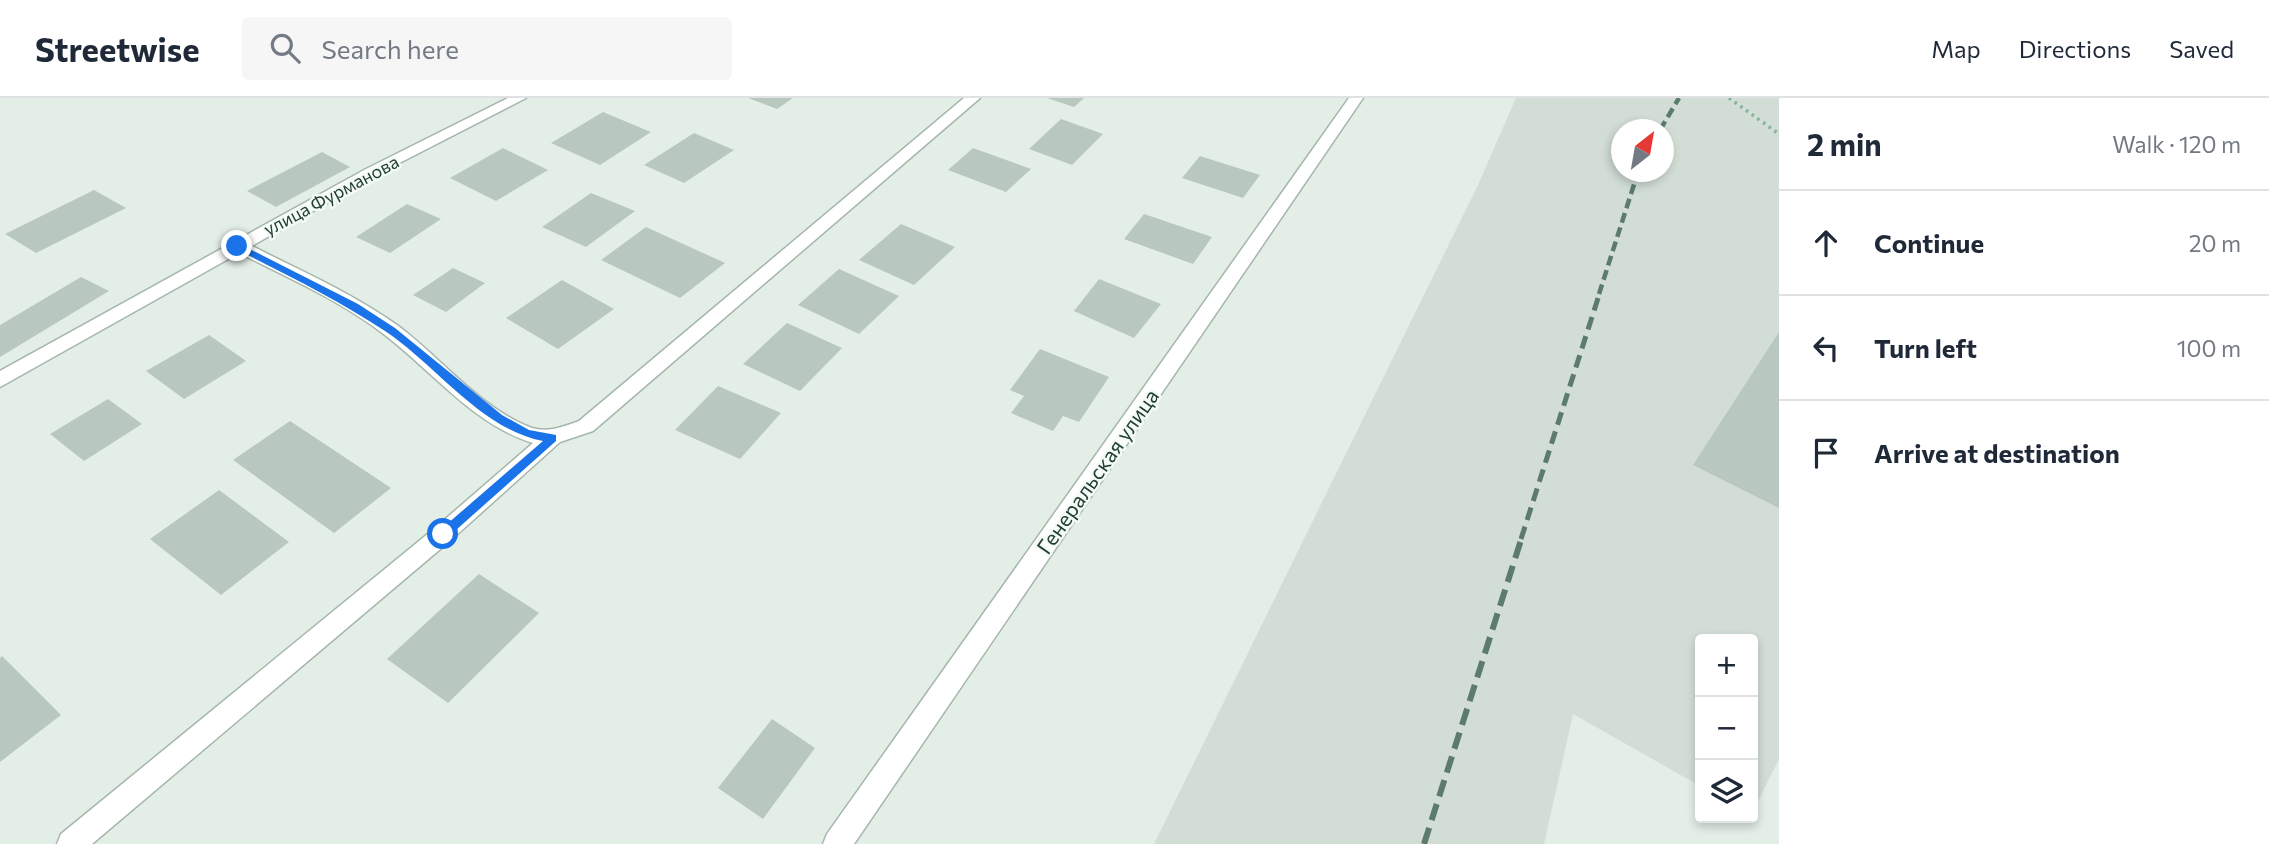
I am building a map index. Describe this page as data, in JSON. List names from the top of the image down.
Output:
{
  "streets": {
    "street": ["улица Фурманова", "Генеральская улица"]
  },
  "north": "top right",
  "page": {
    "header": "Streetwise",
    "search": "Search here",
    "nav": ["Map", "Directions", "Saved"],
    "heading": ["2 min", "Walk · 120 m"],
    "list": [
      ["Continue", "20 m"],
      ["Turn left", "100 m"],
      "Arrive at destination"
    ],
    "map_buttons": ["+", "−"]
  }
}
